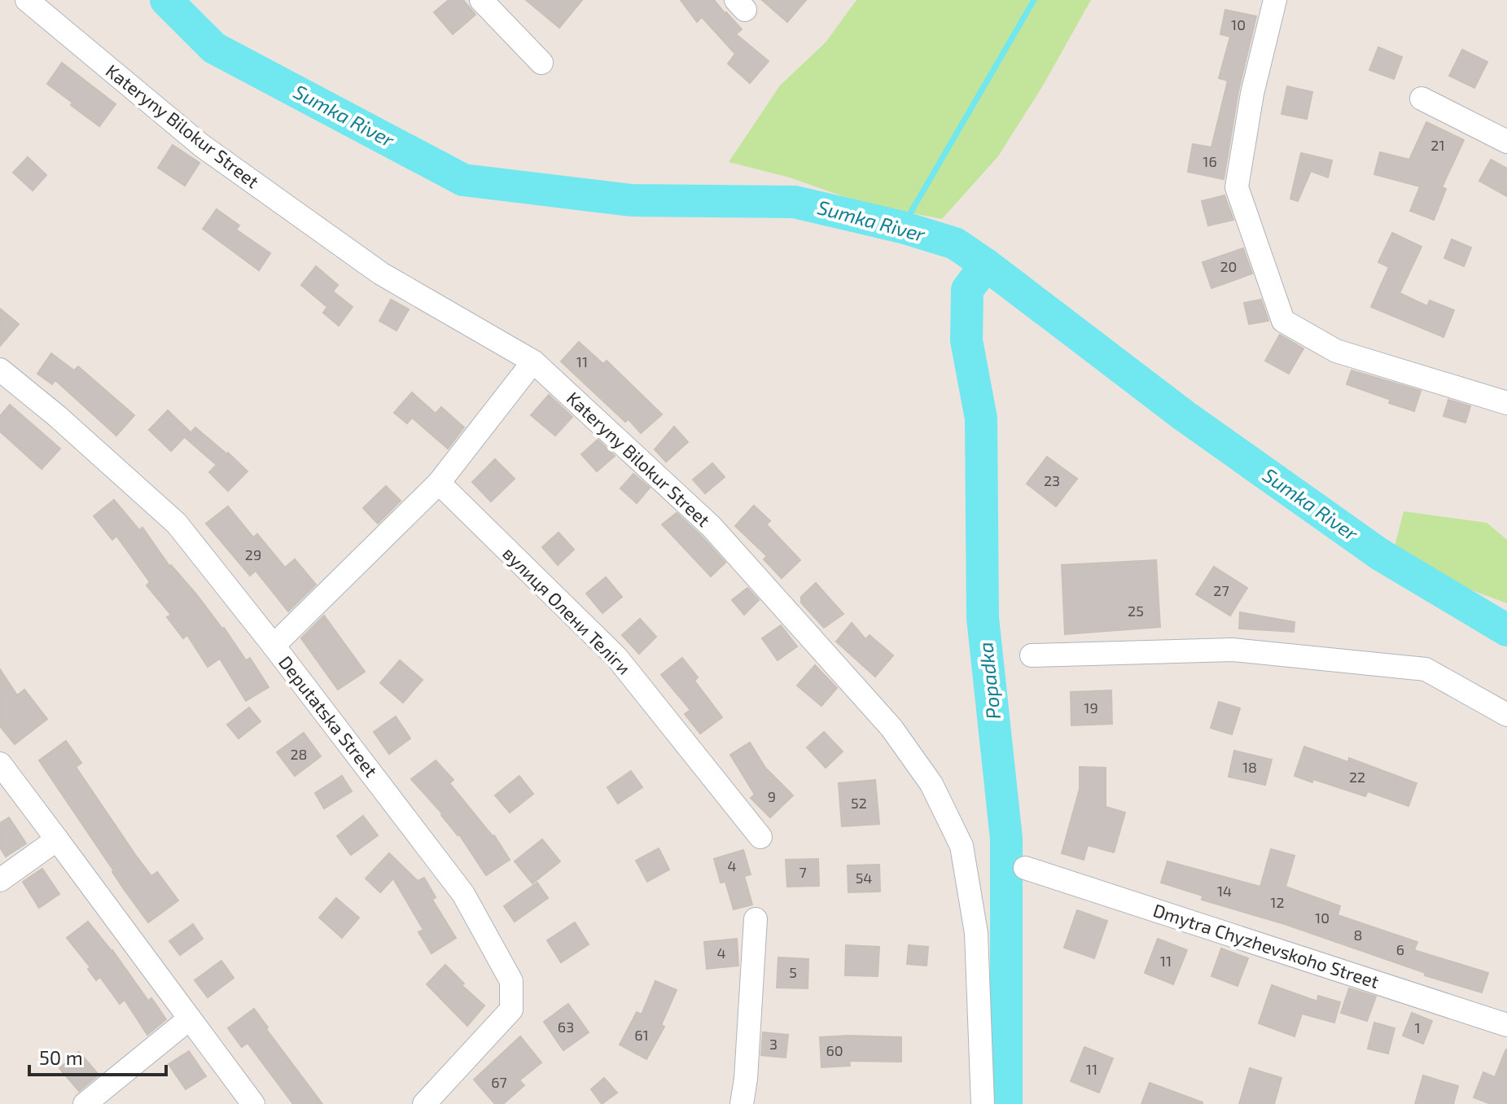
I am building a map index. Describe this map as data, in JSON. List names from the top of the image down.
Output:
{
  "streets": {
    "street": [
      "Kateryny Bilokur Street",
      "вулиця Олени Теліги",
      "Deputatska Street",
      "Dmytra Chyzhevskoho Street"
    ]
  },
  "water": ["Sumka River", "Popadka"],
  "house_numbers": [
    "10",
    "21",
    "16",
    "20",
    "11",
    "23",
    "29",
    "27",
    "25",
    "19",
    "28",
    "18",
    "22",
    "9",
    "52",
    "4",
    "7",
    "54",
    "14",
    "12",
    "10",
    "8",
    "6",
    "4",
    "11",
    "5",
    "63",
    "1",
    "61",
    "3",
    "60",
    "11",
    "67"
  ],
  "scale_bar": "50 m"
}
